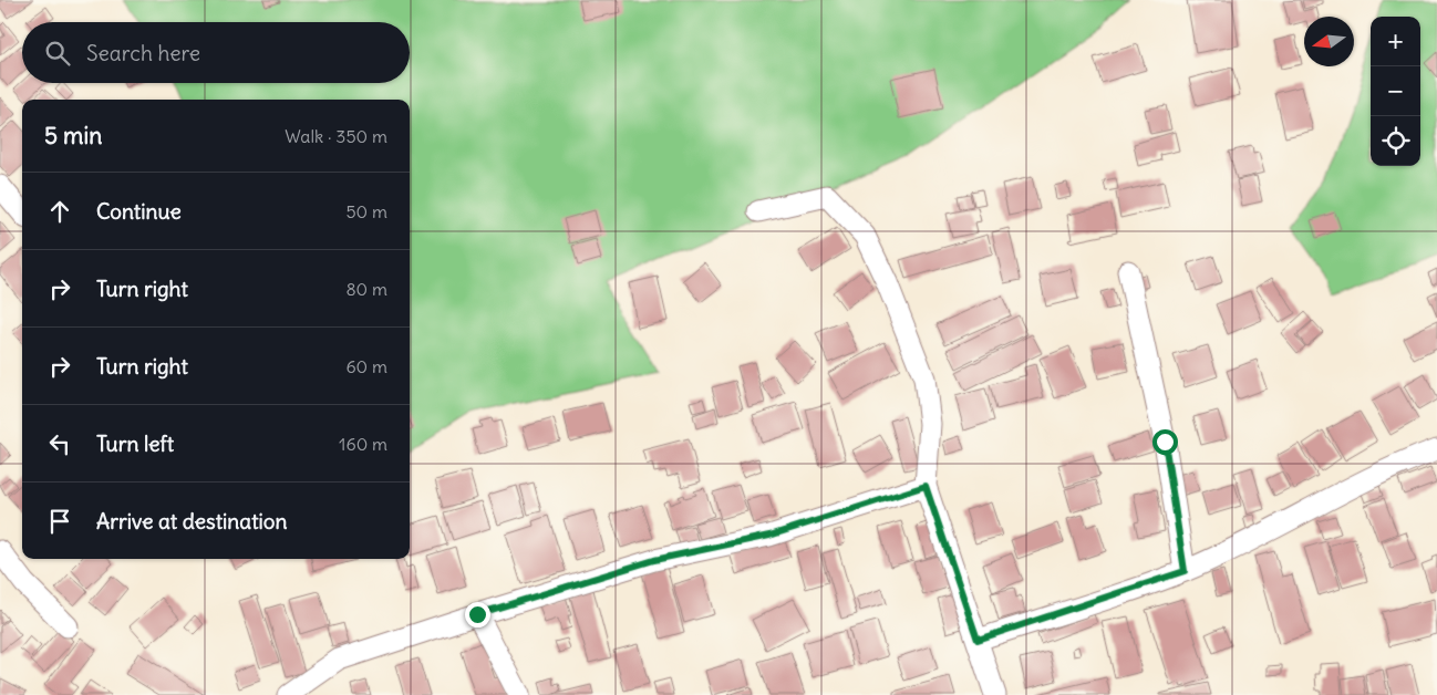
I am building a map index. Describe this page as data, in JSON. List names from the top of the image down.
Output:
{
  "north": "left",
  "page": {
    "map_buttons": ["+", "−"],
    "search": "Search here",
    "heading": ["5 min", "Walk · 350 m"],
    "list": [
      ["Continue", "50 m"],
      ["Turn right", "80 m"],
      ["Turn right", "60 m"],
      ["Turn left", "160 m"],
      "Arrive at destination"
    ]
  }
}
